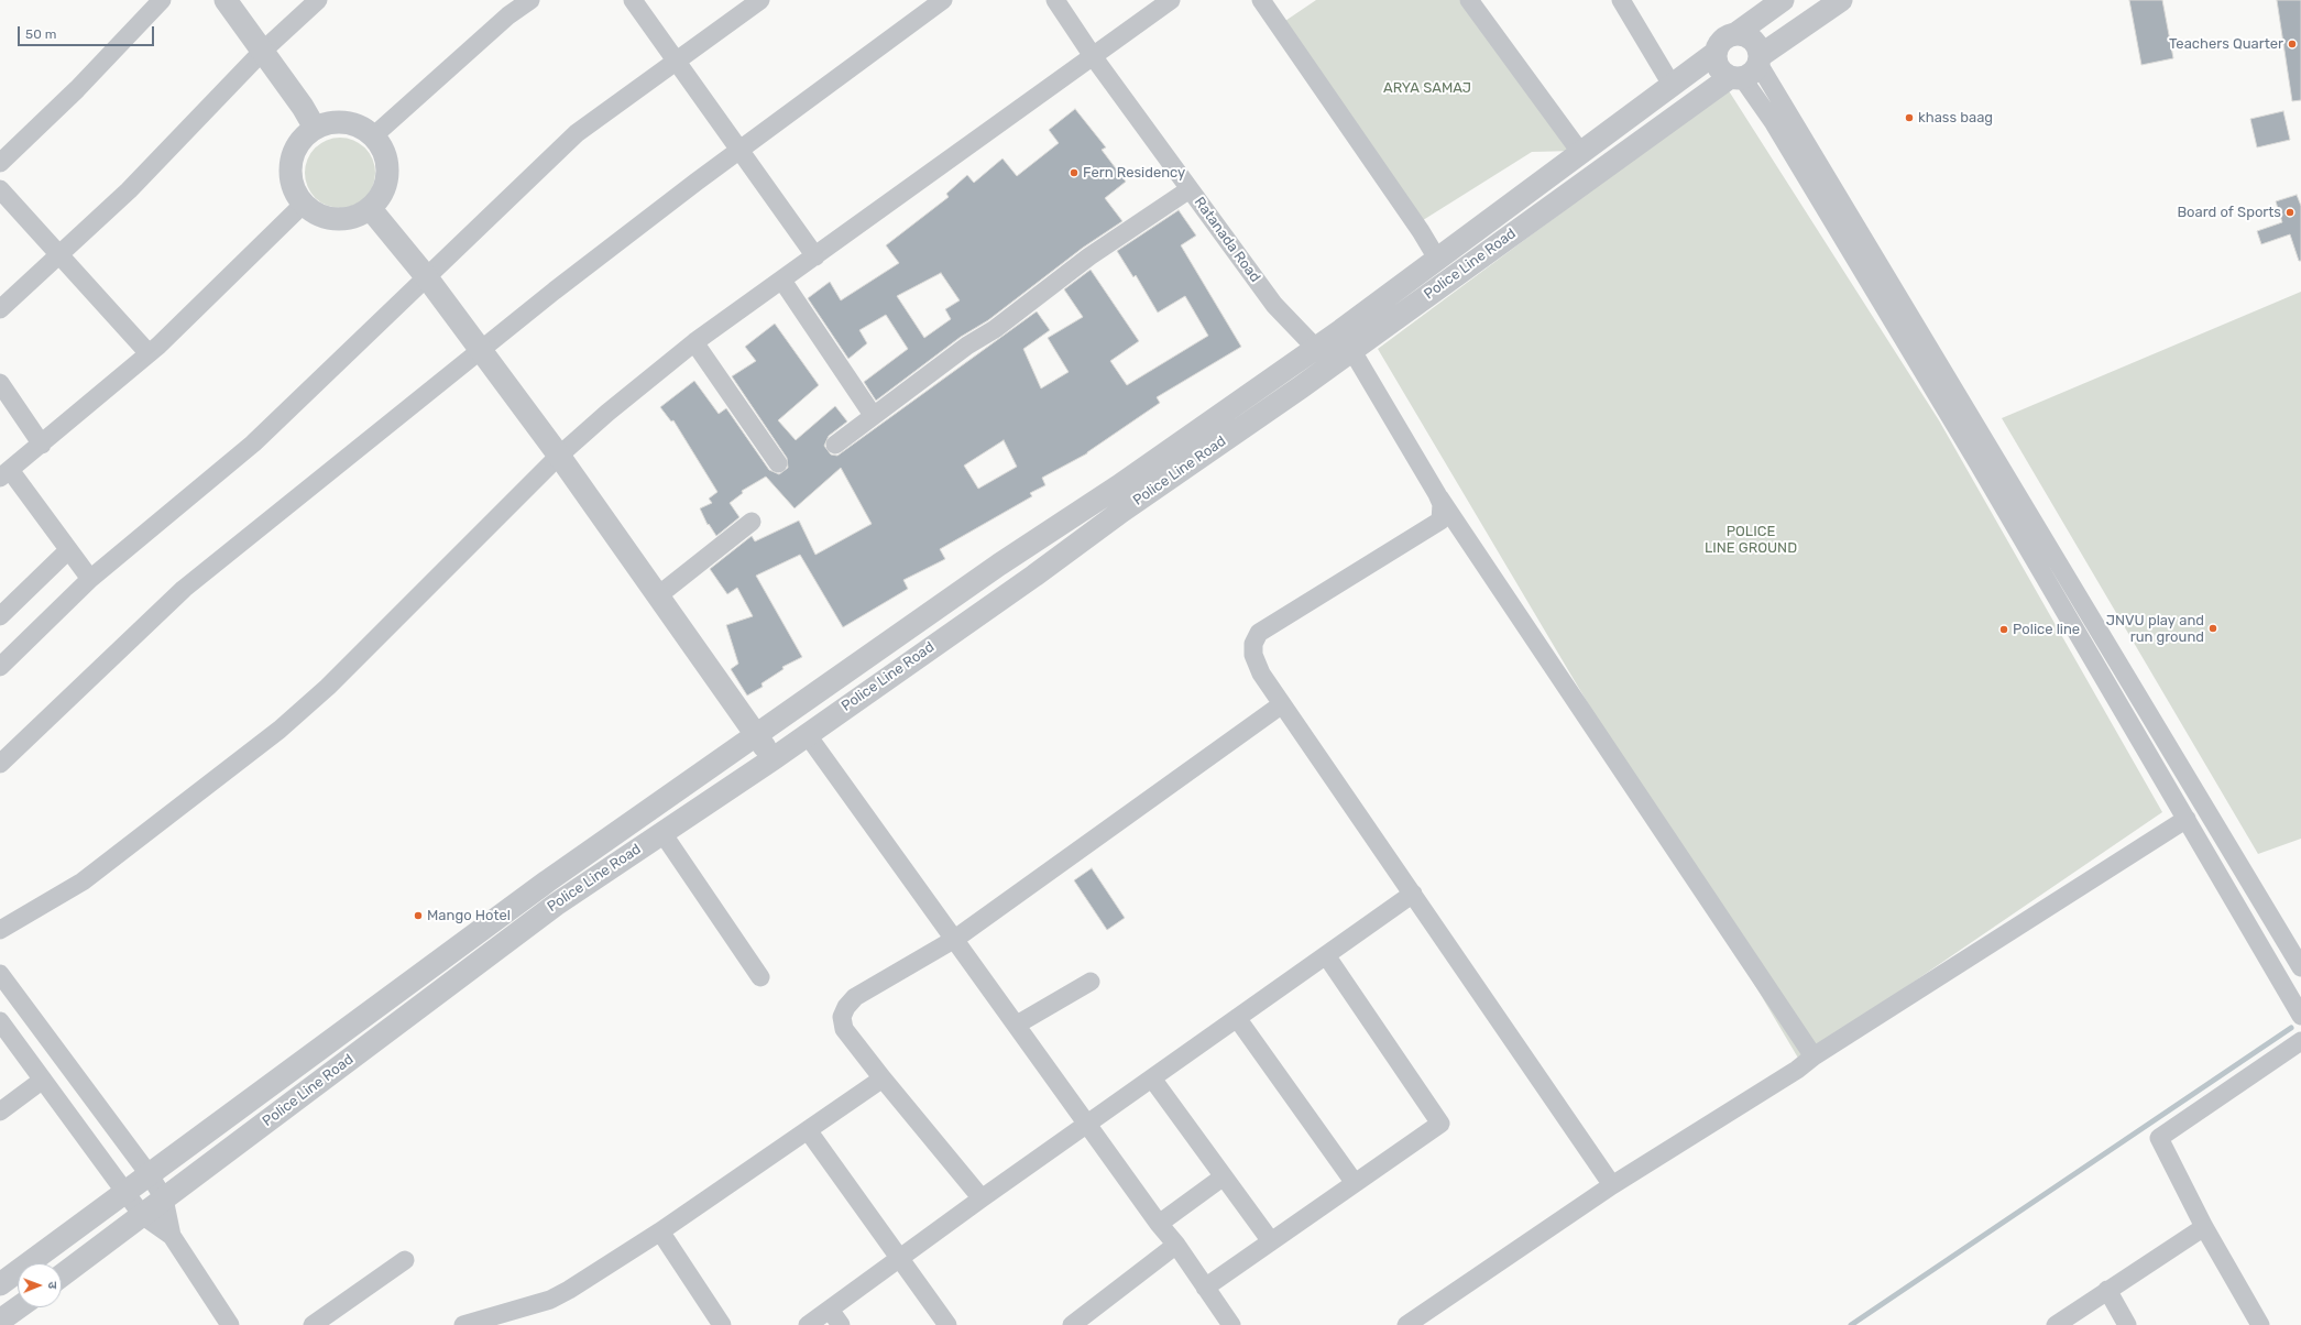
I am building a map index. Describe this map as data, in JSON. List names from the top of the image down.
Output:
{
  "streets": {
    "street": ["Ratanada Road", "Police Line Road"]
  },
  "crossings": [
    ["Ratanada Road", "Police Line Road"]
  ],
  "parks": ["ARYA SAMAJ", "POLICE LINE GROUND"],
  "places": [
    "Teachers Quarter",
    "khass baag",
    "Fern Residency",
    "Board of Sports",
    "JNVU play and run ground",
    "Police line",
    "Mango Hotel"
  ],
  "scale_bar": "50 m",
  "north": "right"
}
